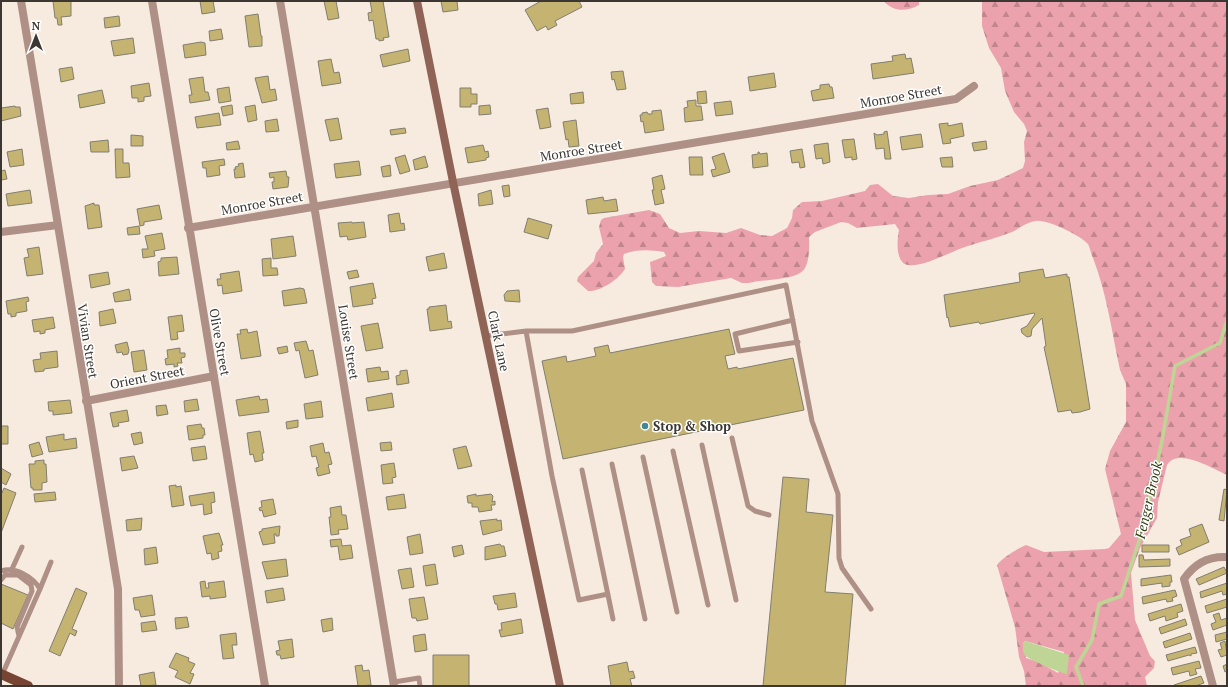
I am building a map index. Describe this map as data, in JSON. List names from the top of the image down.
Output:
{
  "streets": {
    "main road": ["Clark Lane"],
    "street": [
      "Monroe Street",
      "Vivian Street",
      "Olive Street",
      "Louise Street",
      "Orient Street"
    ]
  },
  "crossings": [
    ["Monroe Street", "Clark Lane"],
    ["Monroe Street", "Olive Street"],
    ["Monroe Street", "Louise Street"],
    ["Vivian Street", "Orient Street"],
    ["Olive Street", "Orient Street"]
  ],
  "water": ["Fenger Brook"],
  "places": ["Stop & Shop"],
  "north": "top"
}
